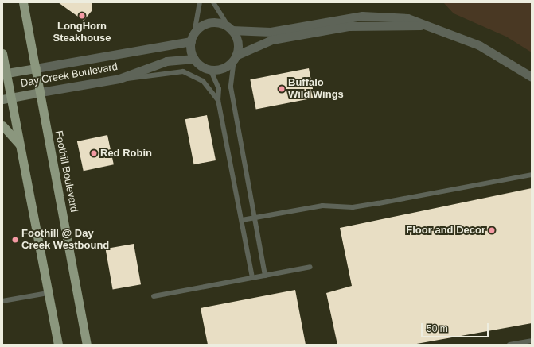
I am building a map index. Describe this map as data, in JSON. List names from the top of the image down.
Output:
{
  "streets": {
    "main road": ["Day Creek Boulevard", "Foothill Boulevard"]
  },
  "crossings": [
    ["Day Creek Boulevard", "Foothill Boulevard"]
  ],
  "places": [
    "LongHorn Steakhouse",
    "Buffalo Wild Wings",
    "Red Robin",
    "Floor and Decor",
    "Foothill @ Day Creek Westbound"
  ],
  "scale_bar": "50 m"
}
